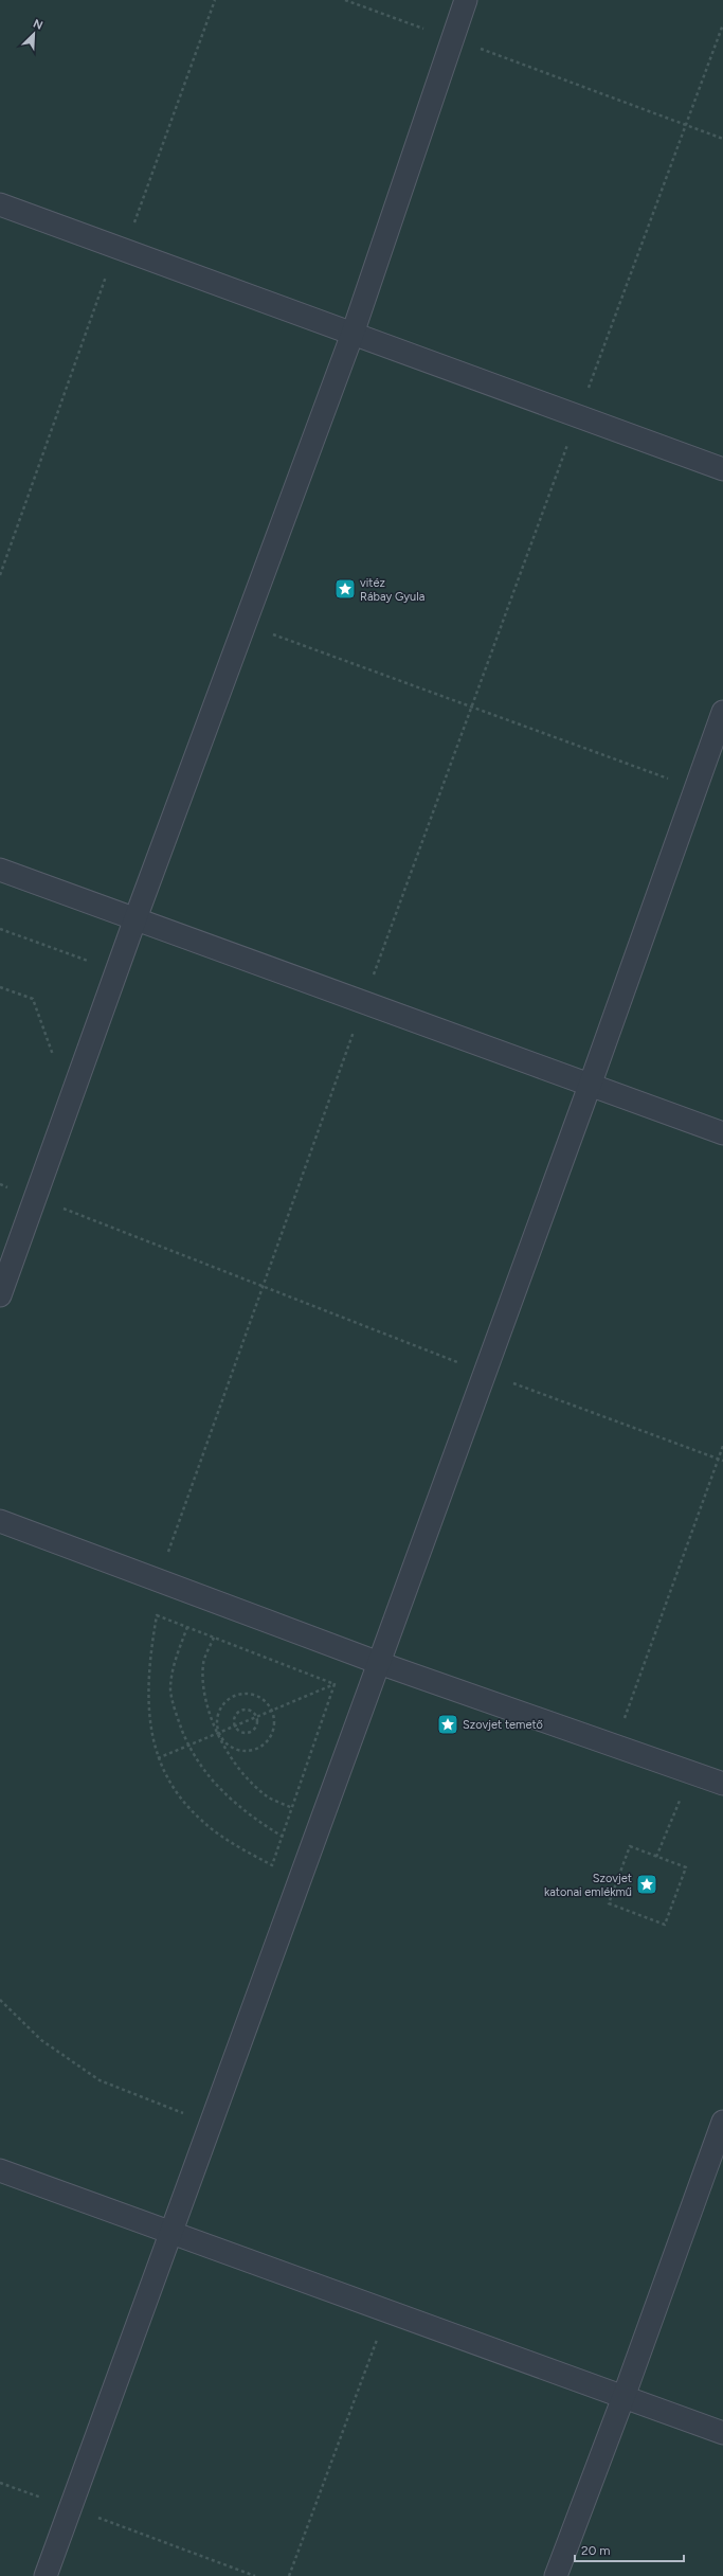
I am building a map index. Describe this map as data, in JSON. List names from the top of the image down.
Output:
{
  "places": {
    "place": ["vitéz Rábay Gyula", "Szovjet temető", "Szovjet katonai emlékmű"]
  },
  "scale_bar": "20 m",
  "north": "top right"
}
